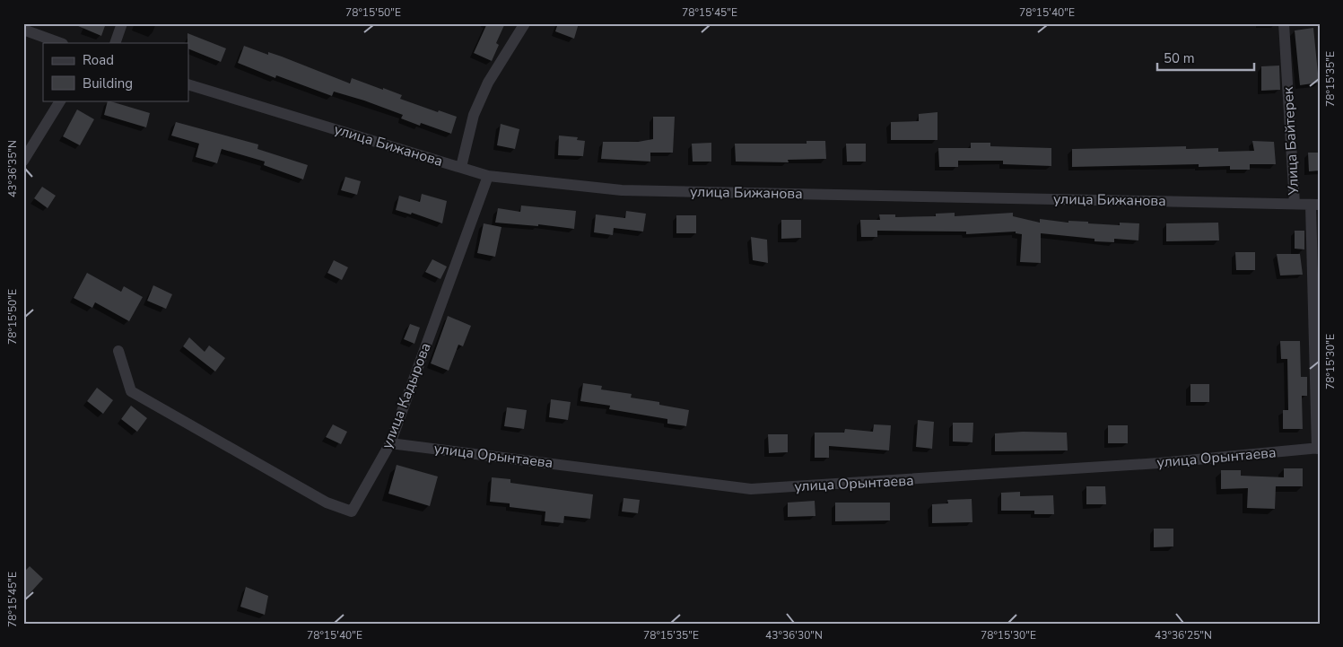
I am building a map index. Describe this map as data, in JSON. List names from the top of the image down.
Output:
{
  "streets": {
    "street": [
      "Улица Байтерек",
      "улица Бижанова",
      "улица Кадырова",
      "улица Орынтаева"
    ]
  },
  "crossings": [
    ["Улица Байтерек", "улица Бижанова"],
    ["улица Бижанова", "улица Кадырова"],
    ["улица Кадырова", "улица Орынтаева"]
  ],
  "legend": ["Road", "Building"],
  "scale_bar": "50 m",
  "coordinates": [
    "78°15'50\"E",
    "78°15'45\"E",
    "78°15'40\"E",
    "78°15'35\"E",
    "43°36'35\"N",
    "78°15'30\"E",
    "43°36'30\"N",
    "43°36'25\"N"
  ]
}
